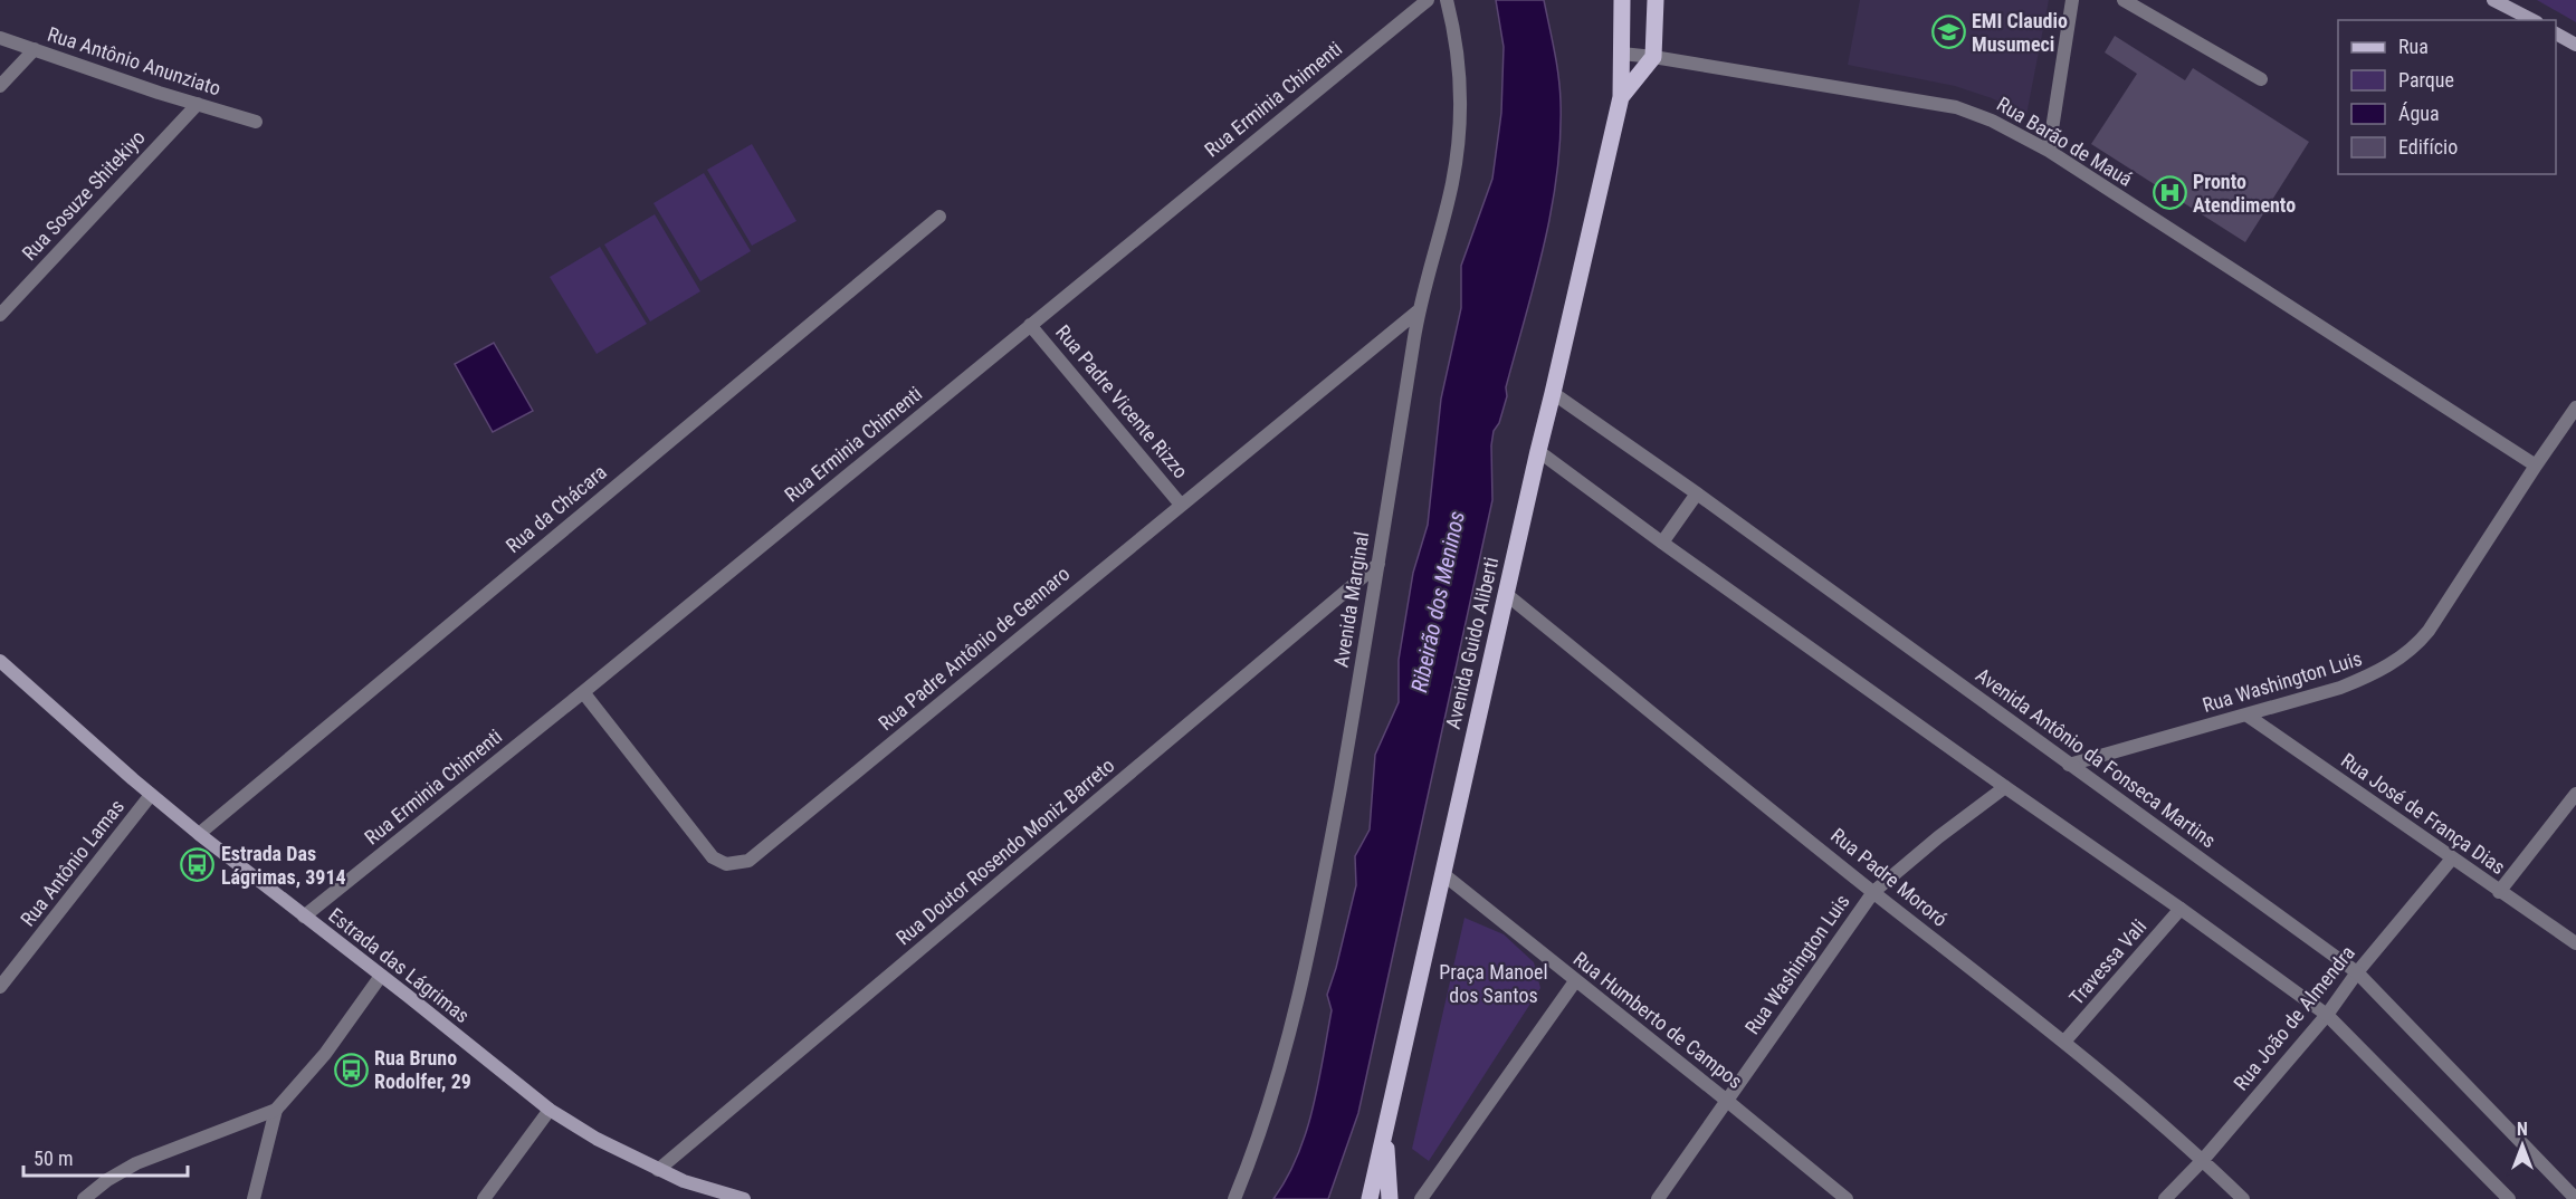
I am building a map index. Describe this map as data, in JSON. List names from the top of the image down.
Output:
{
  "streets": {
    "main road": ["Avenida Guido Aliberti", "Estrada das Lágrimas"],
    "street": [
      "Rua Antônio Anunziato",
      "Rua Erminia Chimenti",
      "Rua Barão de Mauá",
      "Rua Sosuze Shitekiyo",
      "Rua Padre Vicente Rizzo",
      "Rua da Chácara",
      "Avenida Marginal",
      "Rua Padre Antônio de Gennaro",
      "Rua Washington Luis",
      "Avenida Antônio da Fonseca Martins",
      "Rua José de França Dias",
      "Rua Doutor Rosendo Moniz Barreto",
      "Rua Antônio Lamas",
      "Rua Padre Mororó",
      "Travessa Vali",
      "Rua João de Almendra",
      "Rua Humberto de Campos"
    ]
  },
  "crossings": [
    ["Rua Antônio Anunziato", "Rua Sosuze Shitekiyo"],
    ["Rua Erminia Chimenti", "Rua Padre Vicente Rizzo"],
    ["Rua Erminia Chimenti", "Rua Padre Antônio de Gennaro"],
    ["Rua Erminia Chimenti", "Estrada das Lágrimas"],
    ["Rua Barão de Mauá", "Avenida Guido Aliberti"],
    ["Rua Barão de Mauá", "Rua Washington Luis"],
    ["Rua Padre Vicente Rizzo", "Rua Padre Antônio de Gennaro"],
    ["Rua da Chácara", "Estrada das Lágrimas"],
    ["Avenida Marginal", "Rua Padre Antônio de Gennaro"],
    ["Avenida Marginal", "Rua Doutor Rosendo Moniz Barreto"],
    ["Avenida Guido Aliberti", "Avenida Antônio da Fonseca Martins"],
    ["Avenida Guido Aliberti", "Rua Padre Mororó"],
    ["Avenida Guido Aliberti", "Rua Humberto de Campos"],
    ["Rua Washington Luis", "Avenida Antônio da Fonseca Martins"],
    ["Rua Washington Luis", "Rua José de França Dias"],
    ["Rua Washington Luis", "Rua Padre Mororó"],
    ["Rua Washington Luis", "Rua Humberto de Campos"],
    ["Avenida Antônio da Fonseca Martins", "Rua João de Almendra"],
    ["Rua José de França Dias", "Rua João de Almendra"],
    ["Rua Doutor Rosendo Moniz Barreto", "Estrada das Lágrimas"],
    ["Rua Antônio Lamas", "Estrada das Lágrimas"],
    ["Rua Padre Mororó", "Travessa Vali"],
    ["Rua Padre Mororó", "Rua João de Almendra"]
  ],
  "water": ["Ribeirão dos Meninos"],
  "parks": ["Praça Manoel dos Santos"],
  "places": {
    "school or university": ["EMI Claudio Musumeci"],
    "hospital": ["Pronto Atendimento"],
    "bus stop": ["Estrada Das Lágrimas, 3914", "Rua Bruno Rodolfer, 29"]
  },
  "legend": [
    "Rua",
    "Parque",
    "Água",
    "Edifício"
  ],
  "scale_bar": "50 m",
  "north": "top"
}
